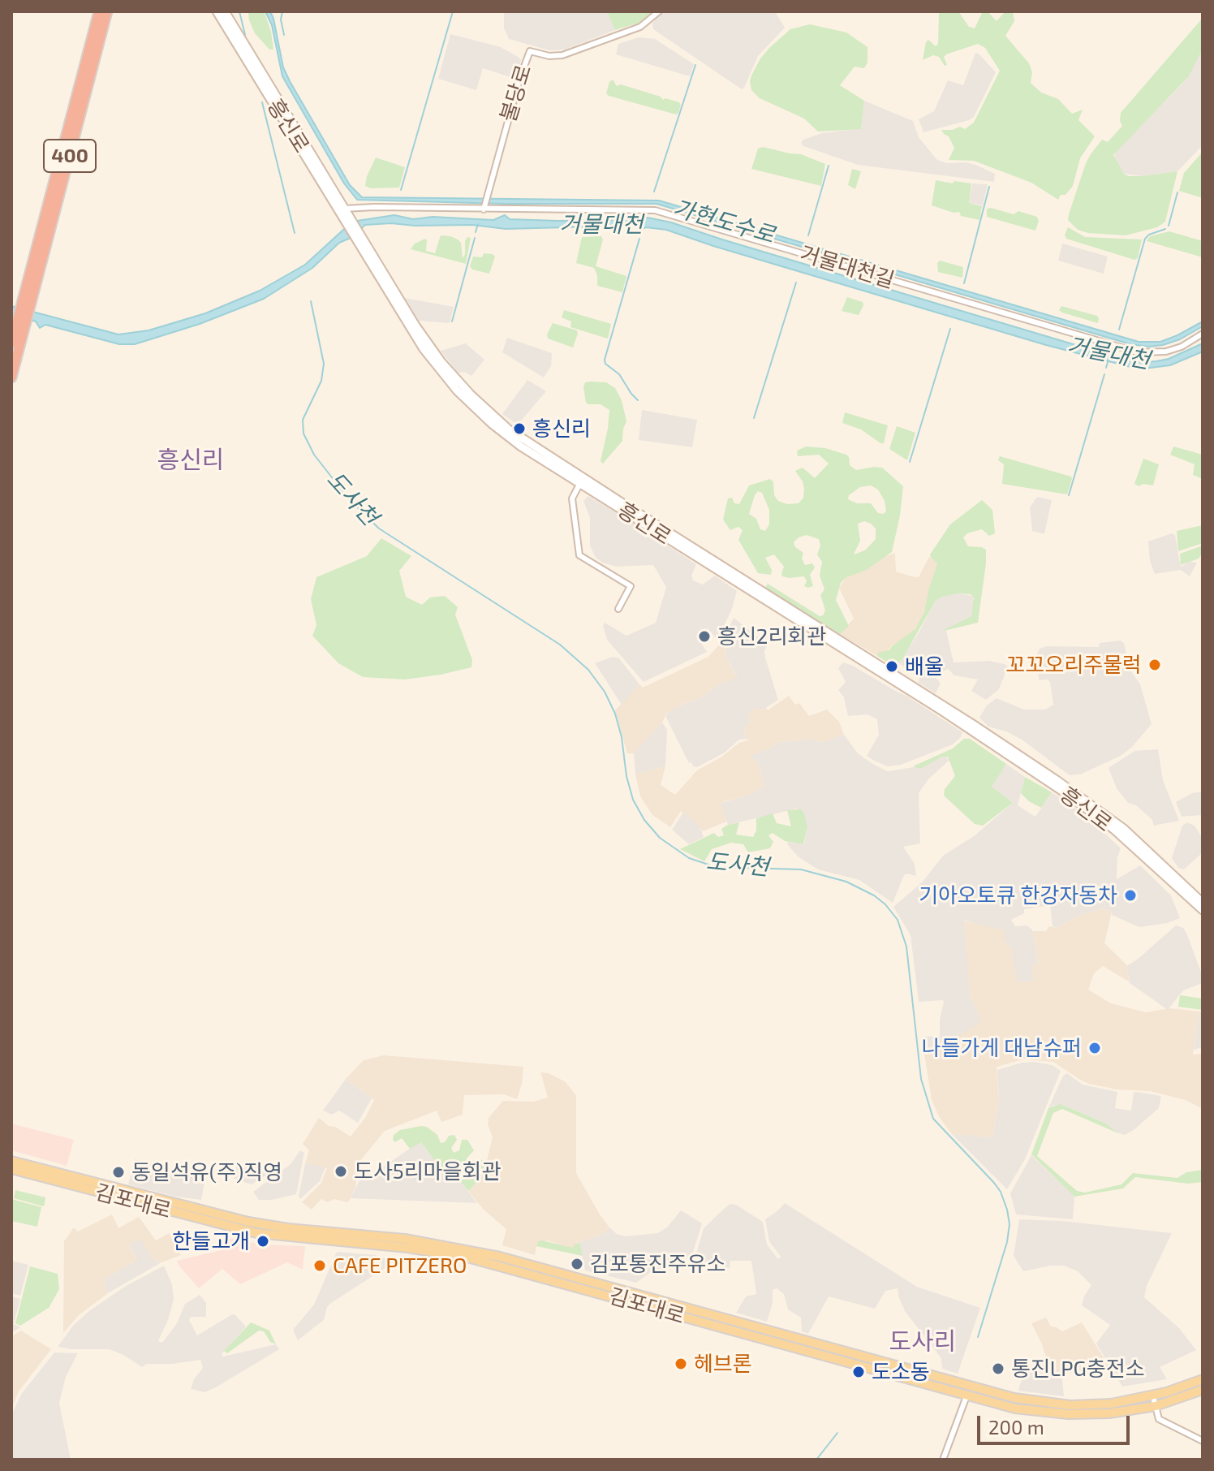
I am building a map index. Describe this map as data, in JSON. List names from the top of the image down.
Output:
{
  "streets": {
    "highway": ["400"],
    "main road": ["흥신로", "김포대로"],
    "street": ["불당로", "거물대천길"]
  },
  "crossings": [
    ["불당로", "거물대천길"]
  ],
  "districts": ["흥신리", "도사리"],
  "water": ["가현도수로", "거물대천", "도사천"],
  "places": [
    "흥신리",
    "흥신2리회관",
    "꼬꼬오리주물럭",
    "배울",
    "기아오토큐 한강자동차",
    "나들가게 대남슈퍼",
    "도사5리마을회관",
    "동일석유(주)직영",
    "한들고개",
    "김포통진주유소",
    "CAFE PITZERO",
    "헤브론",
    "통진LPG충전소",
    "도소동"
  ],
  "scale_bar": "200 m"
}
